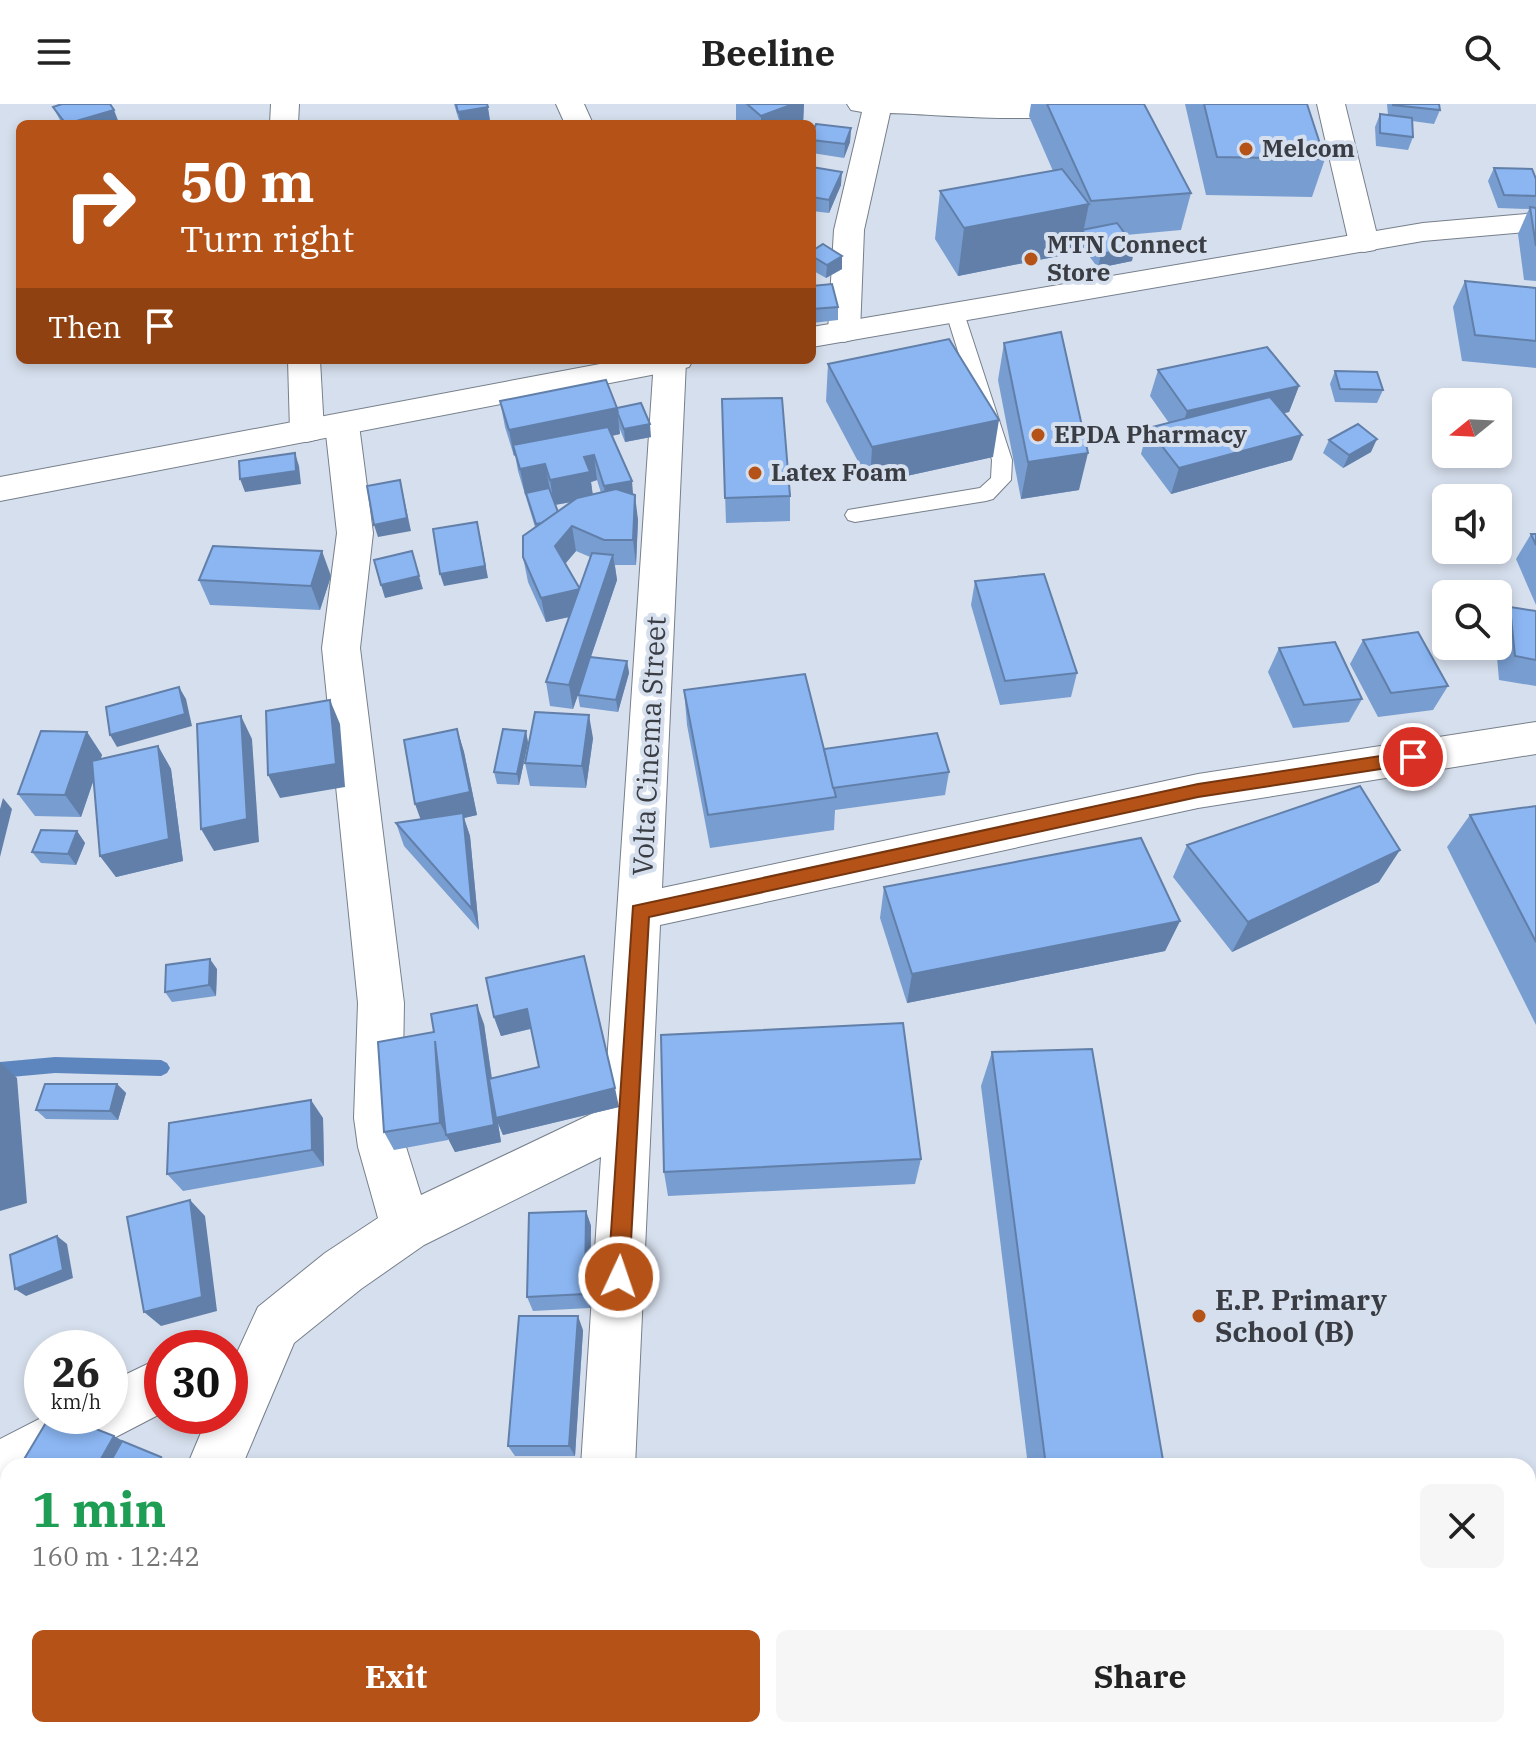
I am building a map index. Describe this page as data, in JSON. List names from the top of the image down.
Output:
{
  "streets": {
    "main road": ["Volta Cinema Street"]
  },
  "places": [
    "Melcom",
    "MTN Connect Store",
    "EPDA Pharmacy",
    "Latex Foam",
    "E.P. Primary School (B)"
  ],
  "north": "left",
  "page": {
    "header": "Beeline",
    "turn": ["50 m", "Turn right"],
    "then": "Then",
    "speed": "26 km/h",
    "limit": "30",
    "heading": ["1 min", "160 m · 12:42"],
    "buttons": ["Exit", "Share"]
  }
}
